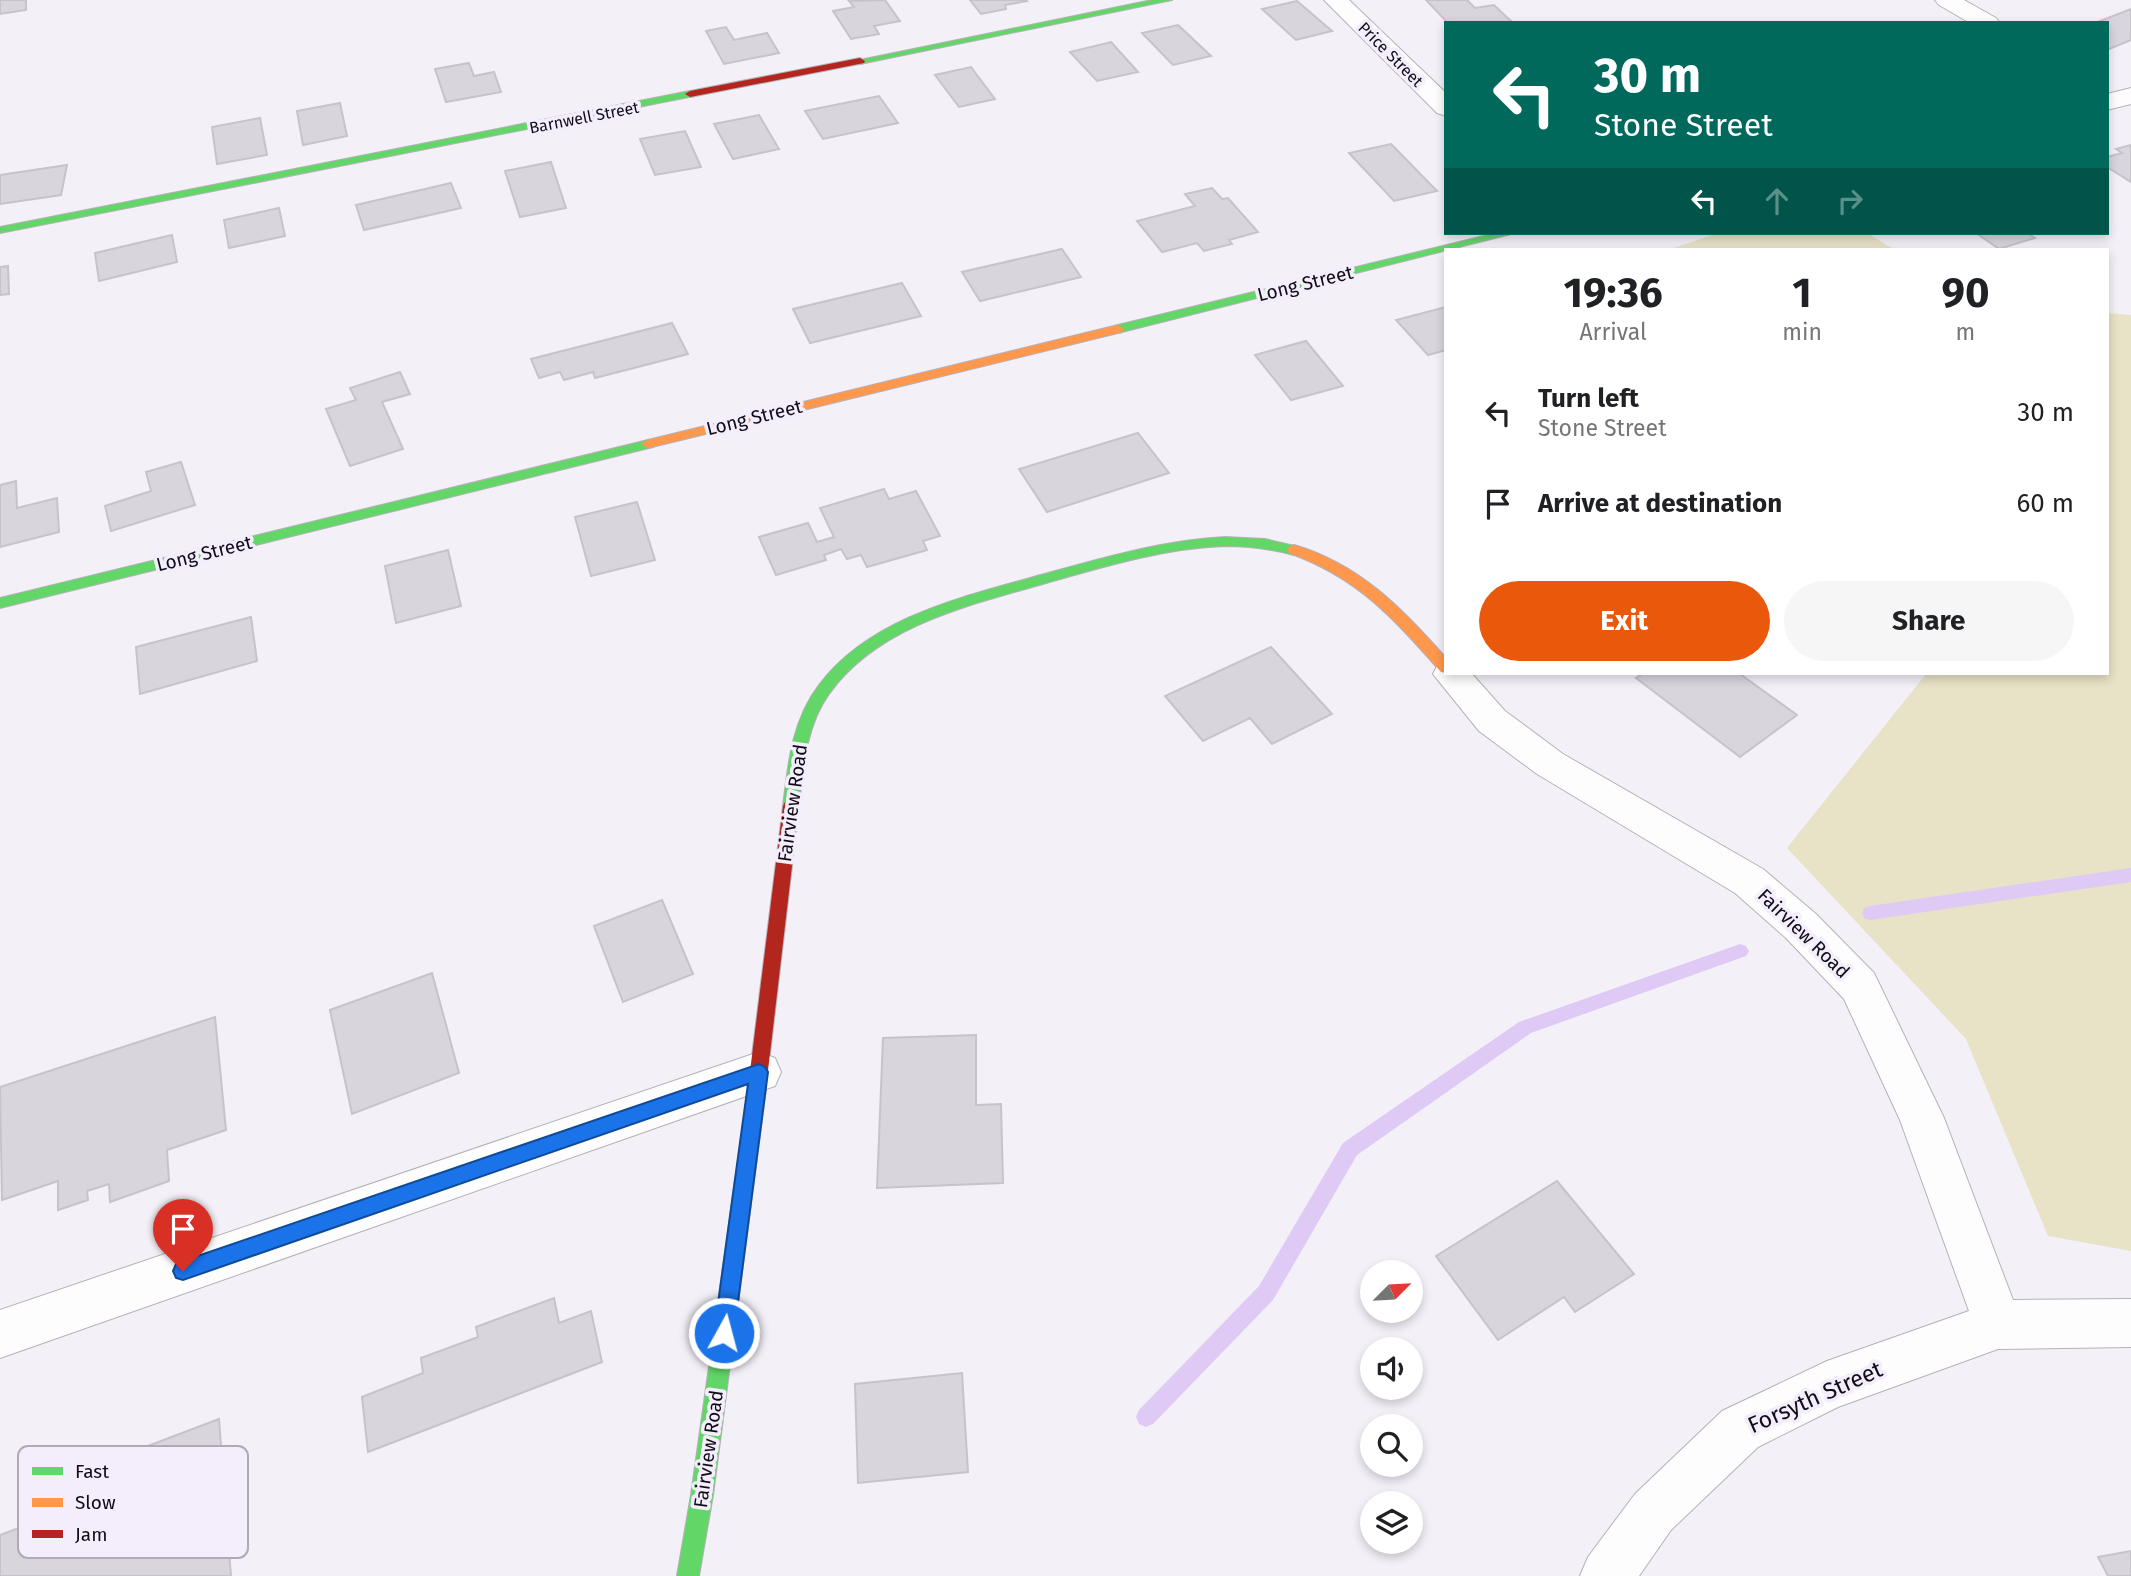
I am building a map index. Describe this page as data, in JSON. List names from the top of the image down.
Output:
{
  "streets": {
    "street": [
      "Price Street",
      "Barnwell Street",
      "Long Street",
      "Fairview Road",
      "Forsyth Street"
    ]
  },
  "crossings": [
    ["Fairview Road", "Forsyth Street"]
  ],
  "legend": ["Fast", "Slow", "Jam"],
  "north": "top right",
  "page": {
    "turn": ["30 m", "Stone Street"],
    "eta": [
      "19:36",
      "Arrival",
      "1",
      "min",
      "90",
      "m"
    ],
    "list": [
      {
        "name": "Turn left",
        "note": "Stone Street",
        "value": "30 m"
      },
      {
        "name": "Arrive at destination",
        "value": "60 m"
      }
    ],
    "buttons": ["Exit", "Share"]
  }
}
